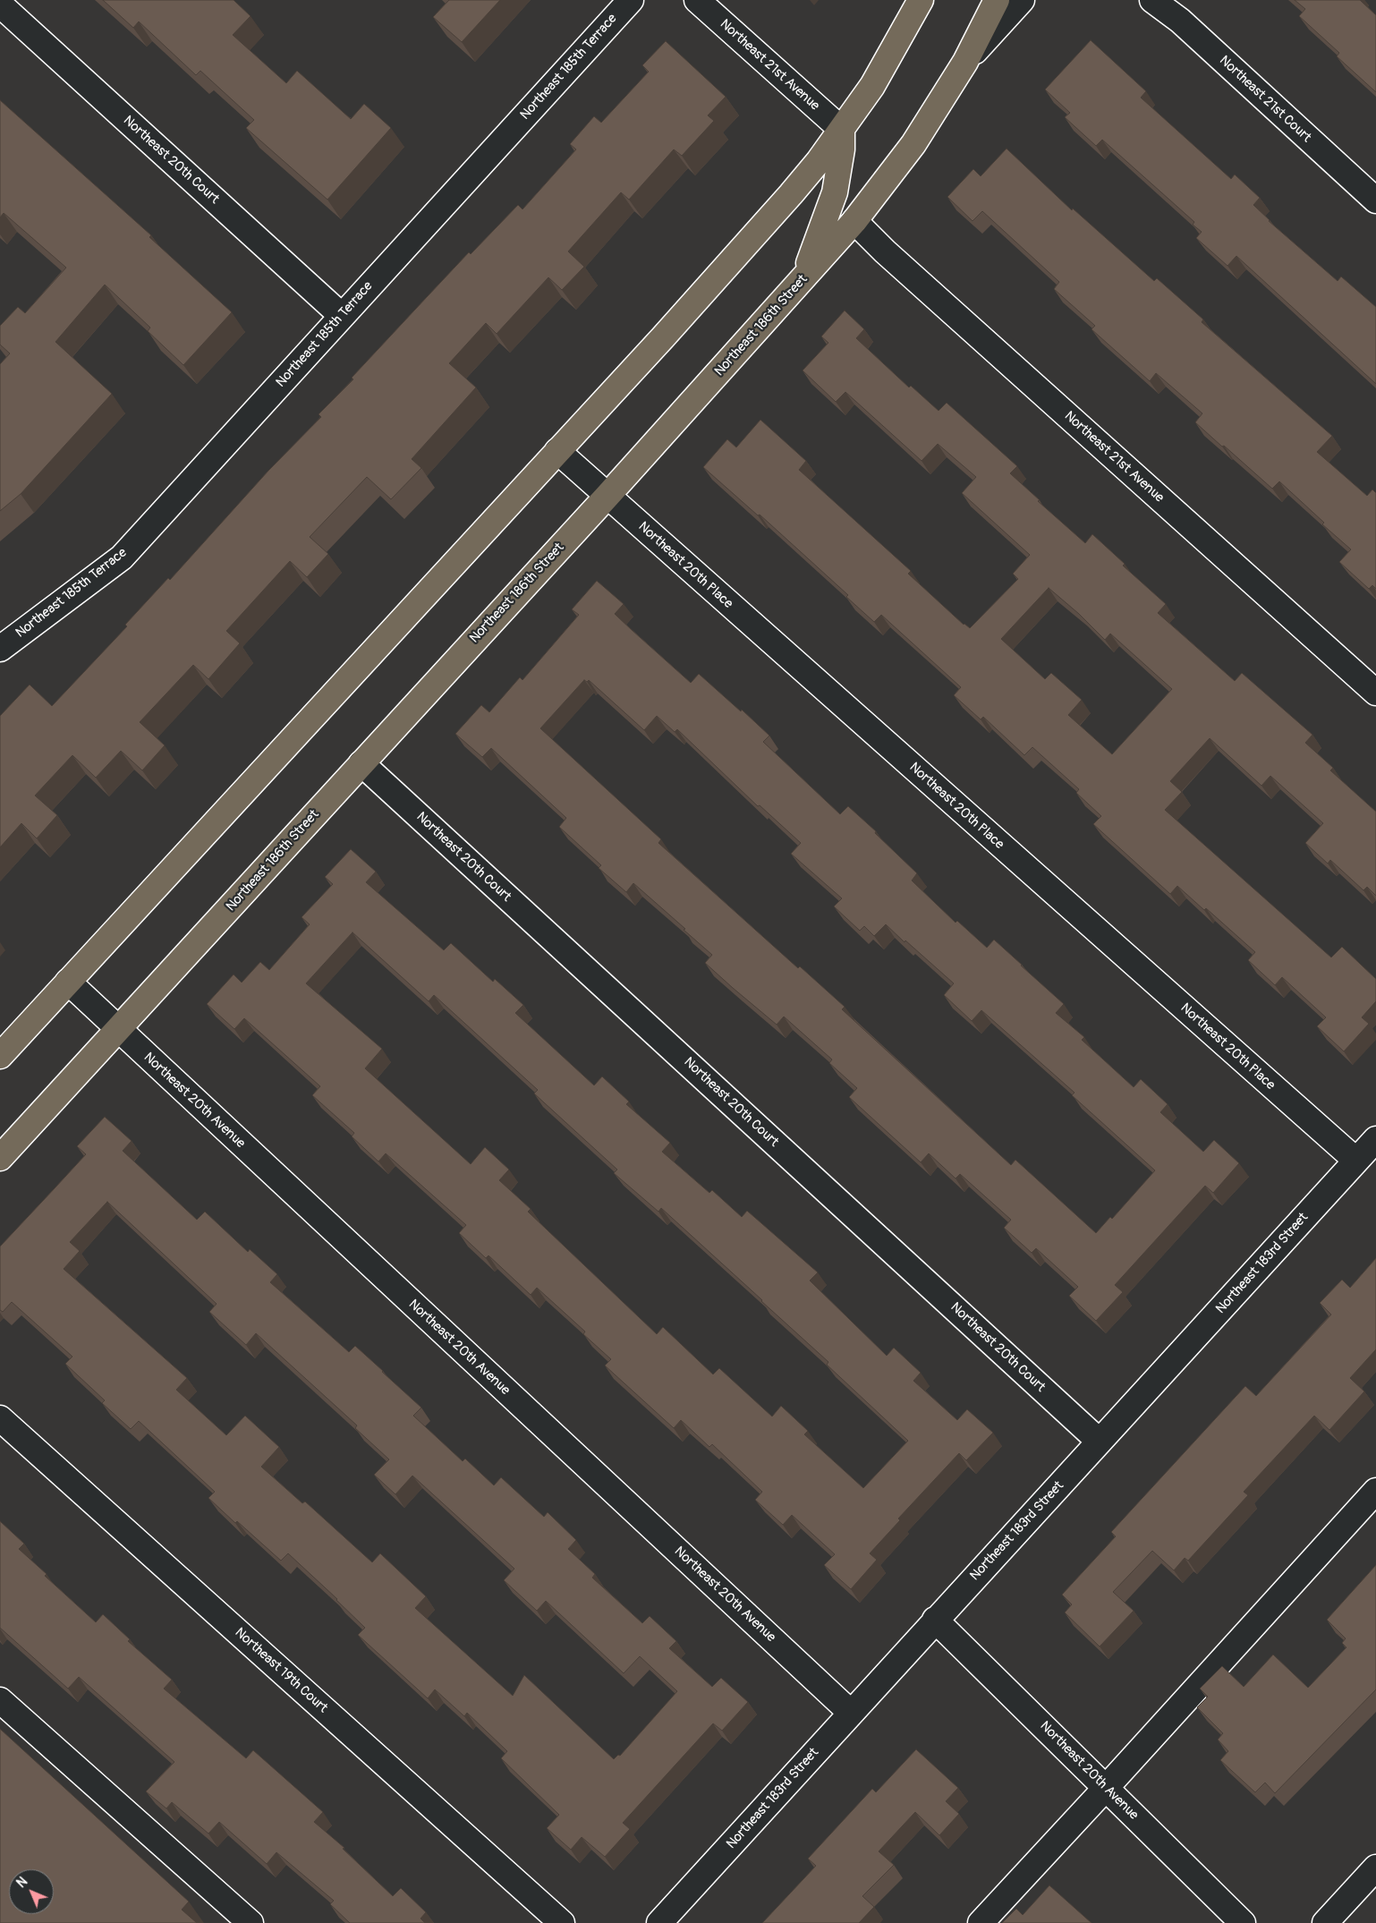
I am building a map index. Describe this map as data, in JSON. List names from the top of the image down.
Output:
{
  "streets": {
    "main road": ["Northeast 186th Street"],
    "street": [
      "Northeast 21st Avenue",
      "Northeast 185th Terrace",
      "Northeast 21st Court",
      "Northeast 20th Court",
      "Northeast 20th Place",
      "Northeast 20th Avenue",
      "Northeast 183rd Street",
      "Northeast 19th Court"
    ]
  },
  "crossings": [
    ["Northeast 21st Avenue", "Northeast 186th Street"],
    ["Northeast 185th Terrace", "Northeast 20th Court"],
    ["Northeast 20th Court", "Northeast 186th Street"],
    ["Northeast 20th Court", "Northeast 183rd Street"],
    ["Northeast 186th Street", "Northeast 20th Place"],
    ["Northeast 186th Street", "Northeast 20th Avenue"],
    ["Northeast 20th Place", "Northeast 183rd Street"],
    ["Northeast 20th Avenue", "Northeast 183rd Street"]
  ],
  "north": "top left"
}
